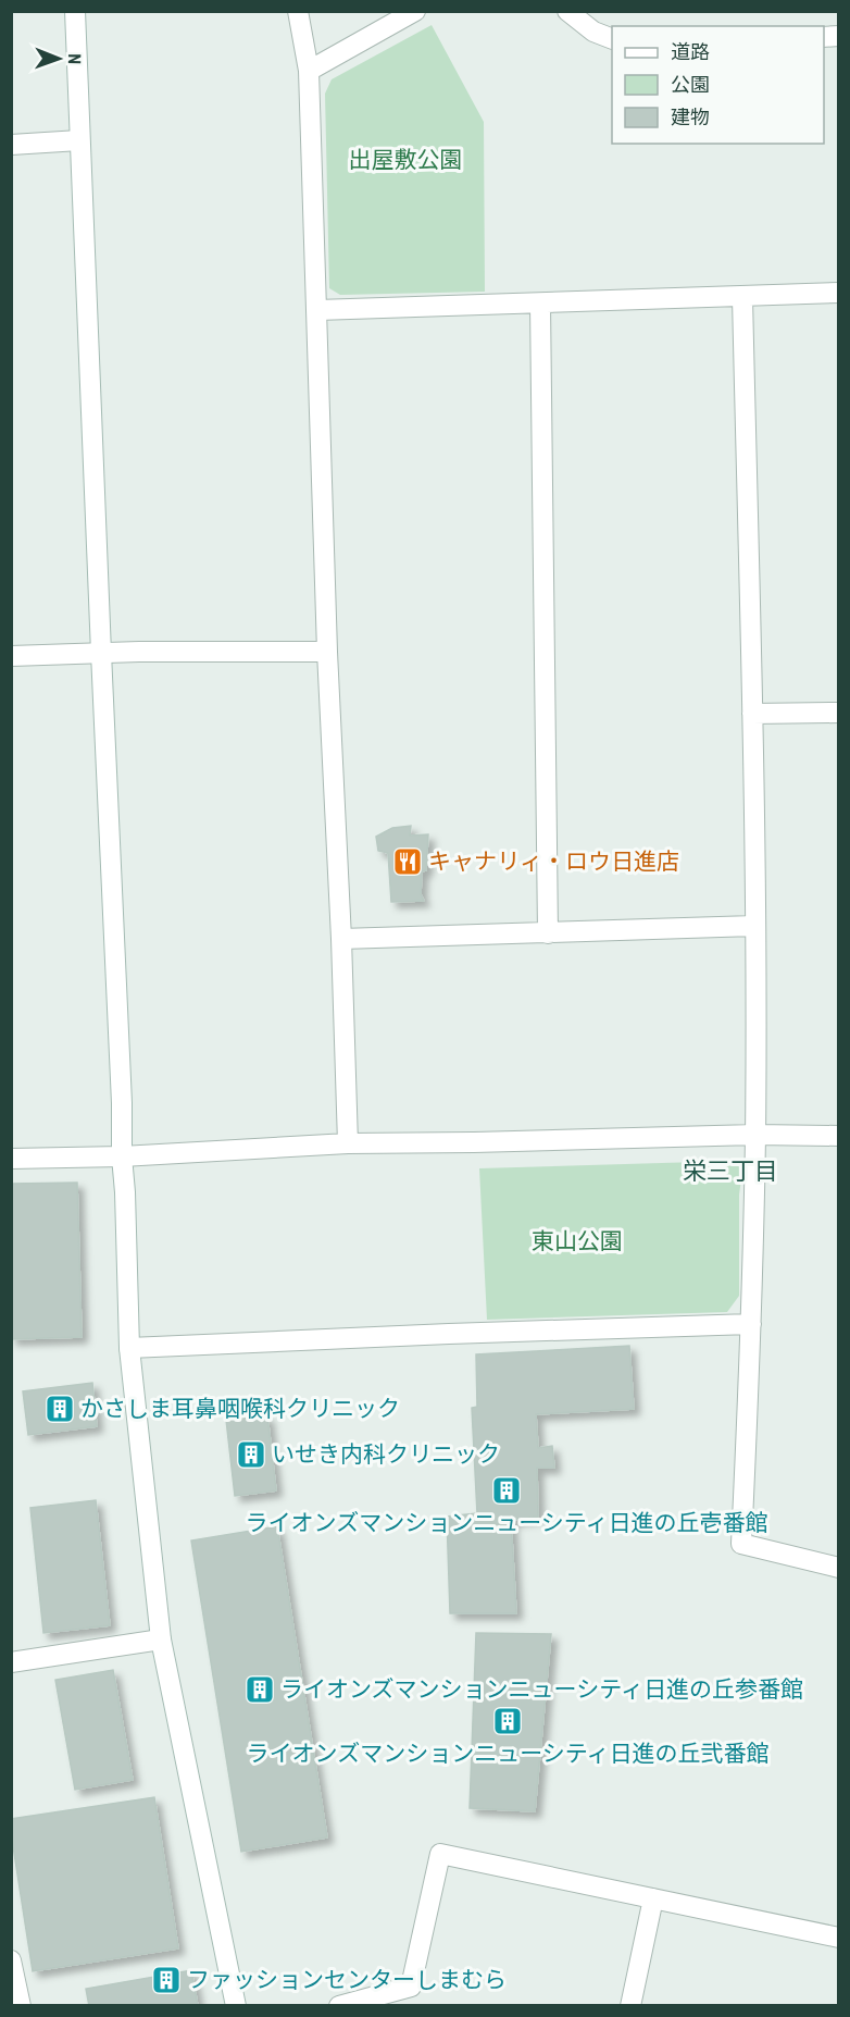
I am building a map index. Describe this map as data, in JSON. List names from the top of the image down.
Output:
{
  "districts": ["栄三丁目"],
  "parks": ["出屋敷公園", "東山公園"],
  "places": {
    "restaurant": ["キャナリィ・ロウ日進店"],
    "building": [
      "かさしま耳鼻咽喉科クリニック",
      "いせき内科クリニック",
      "ライオンズマンションニューシティ日進の丘壱番館",
      "ライオンズマンションニューシティ日進の丘参番館",
      "ライオンズマンションニューシティ日進の丘弐番館",
      "ファッションセンターしまむら"
    ]
  },
  "legend": ["道路", "公園", "建物"],
  "north": "right"
}
